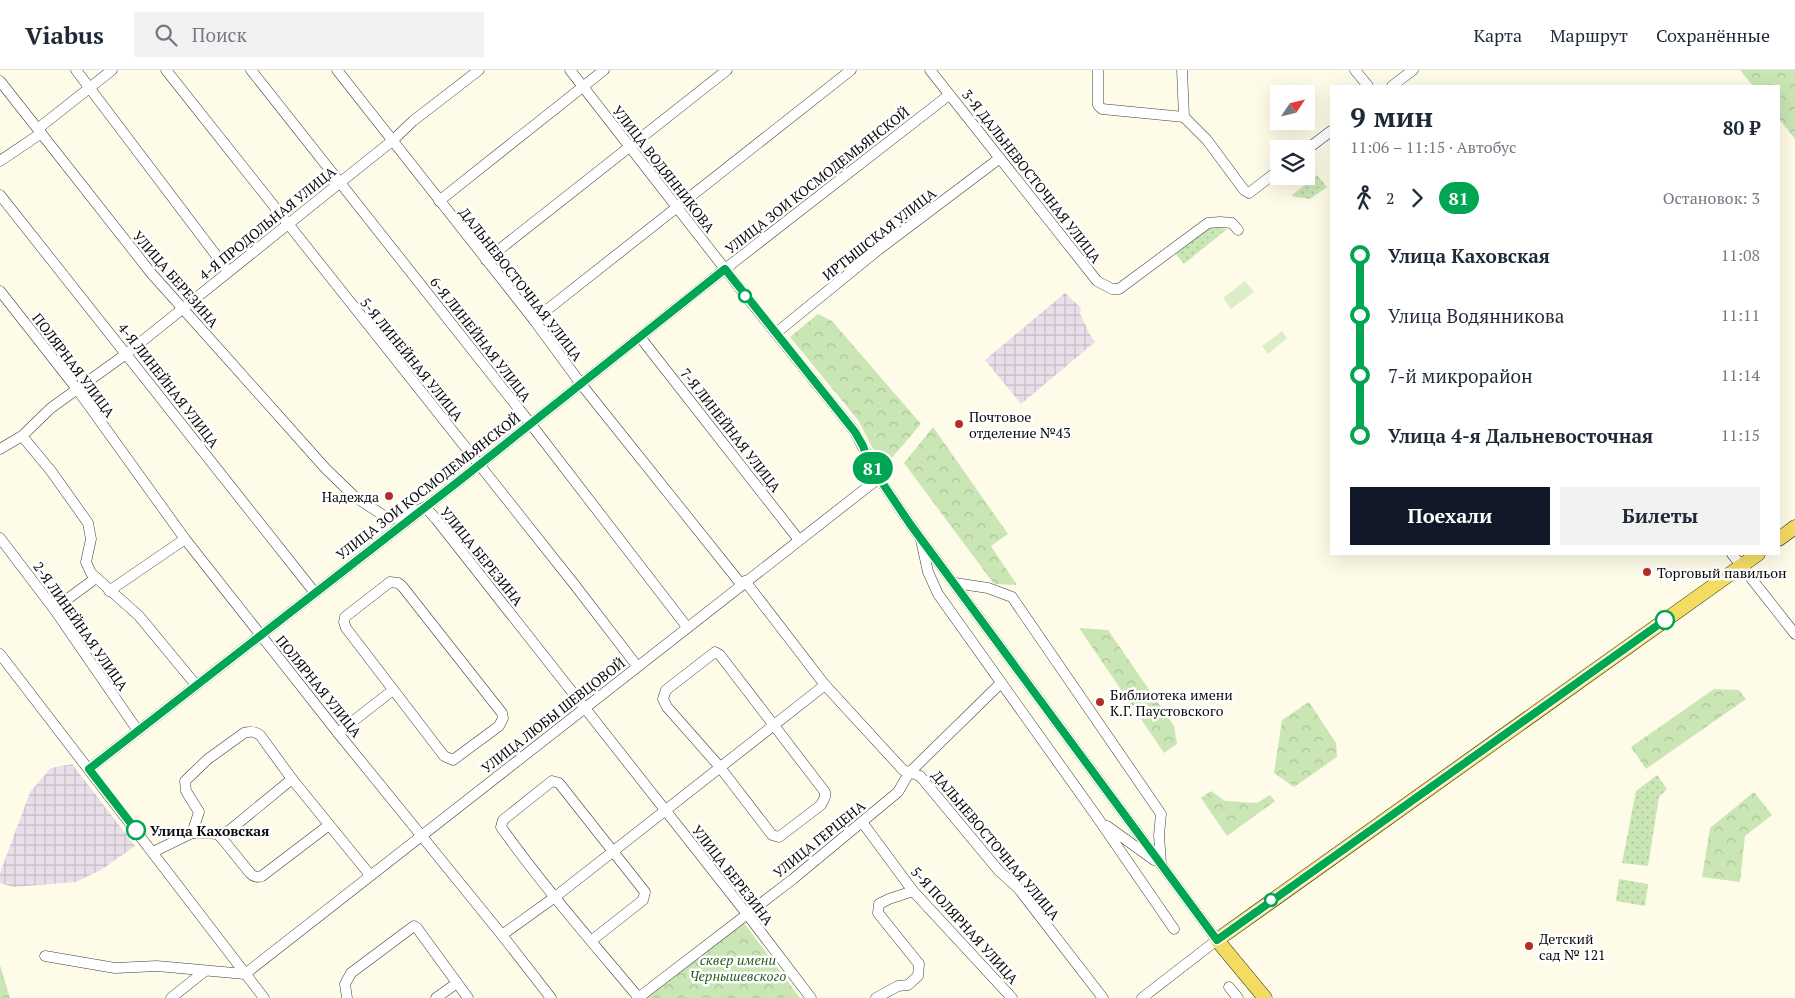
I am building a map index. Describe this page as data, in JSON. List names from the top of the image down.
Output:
{
  "streets": {
    "street": [
      "УЛИЦА ВОДЯННИКОВА",
      "3-Я ДАЛЬНЕВОСТОЧНАЯ УЛИЦА",
      "УЛИЦА ЗОИ КОСМОДЕМЬЯНСКОЙ",
      "4-Я ПРОДОЛЬНАЯ УЛИЦА",
      "ИРТЫШСКАЯ УЛИЦА",
      "УЛИЦА БЕРЕЗИНА",
      "ДАЛЬНЕВОСТОЧНАЯ УЛИЦА",
      "6-Я ЛИНЕЙНАЯ УЛИЦА",
      "5-Я ЛИНЕЙНАЯ УЛИЦА",
      "ПОЛЯРНАЯ УЛИЦА",
      "4-Я ЛИНЕЙНАЯ УЛИЦА",
      "7-Я ЛИНЕЙНАЯ УЛИЦА",
      "2-Я ЛИНЕЙНАЯ УЛИЦА",
      "УЛИЦА ЛЮБЫ ШЕВЦОВОЙ",
      "УЛИЦА ГЕРЦЕНА",
      "5-Я ПОЛЯРНАЯ УЛИЦА"
    ]
  },
  "crossings": [
    ["УЛИЦА ВОДЯННИКОВА", "УЛИЦА ЗОИ КОСМОДЕМЬЯНСКОЙ"],
    ["УЛИЦА ВОДЯННИКОВА", "ИРТЫШСКАЯ УЛИЦА"],
    ["УЛИЦА ВОДЯННИКОВА", "УЛИЦА ЛЮБЫ ШЕВЦОВОЙ"],
    ["3-Я ДАЛЬНЕВОСТОЧНАЯ УЛИЦА", "УЛИЦА ЗОИ КОСМОДЕМЬЯНСКОЙ"],
    ["3-Я ДАЛЬНЕВОСТОЧНАЯ УЛИЦА", "ИРТЫШСКАЯ УЛИЦА"],
    ["УЛИЦА ЗОИ КОСМОДЕМЬЯНСКОЙ", "УЛИЦА БЕРЕЗИНА"],
    ["УЛИЦА ЗОИ КОСМОДЕМЬЯНСКОЙ", "ДАЛЬНЕВОСТОЧНАЯ УЛИЦА"],
    ["УЛИЦА ЗОИ КОСМОДЕМЬЯНСКОЙ", "6-Я ЛИНЕЙНАЯ УЛИЦА"],
    ["УЛИЦА ЗОИ КОСМОДЕМЬЯНСКОЙ", "5-Я ЛИНЕЙНАЯ УЛИЦА"],
    ["УЛИЦА ЗОИ КОСМОДЕМЬЯНСКОЙ", "ПОЛЯРНАЯ УЛИЦА"],
    ["УЛИЦА ЗОИ КОСМОДЕМЬЯНСКОЙ", "4-Я ЛИНЕЙНАЯ УЛИЦА"],
    ["УЛИЦА ЗОИ КОСМОДЕМЬЯНСКОЙ", "7-Я ЛИНЕЙНАЯ УЛИЦА"],
    ["УЛИЦА ЗОИ КОСМОДЕМЬЯНСКОЙ", "2-Я ЛИНЕЙНАЯ УЛИЦА"],
    ["4-Я ПРОДОЛЬНАЯ УЛИЦА", "УЛИЦА БЕРЕЗИНА"],
    ["4-Я ПРОДОЛЬНАЯ УЛИЦА", "ДАЛЬНЕВОСТОЧНАЯ УЛИЦА"],
    ["4-Я ПРОДОЛЬНАЯ УЛИЦА", "6-Я ЛИНЕЙНАЯ УЛИЦА"],
    ["4-Я ПРОДОЛЬНАЯ УЛИЦА", "5-Я ЛИНЕЙНАЯ УЛИЦА"],
    ["4-Я ПРОДОЛЬНАЯ УЛИЦА", "ПОЛЯРНАЯ УЛИЦА"],
    ["4-Я ПРОДОЛЬНАЯ УЛИЦА", "4-Я ЛИНЕЙНАЯ УЛИЦА"],
    ["УЛИЦА БЕРЕЗИНА", "УЛИЦА ЛЮБЫ ШЕВЦОВОЙ"],
    ["УЛИЦА БЕРЕЗИНА", "УЛИЦА ГЕРЦЕНА"],
    ["ДАЛЬНЕВОСТОЧНАЯ УЛИЦА", "УЛИЦА ЛЮБЫ ШЕВЦОВОЙ"],
    ["ДАЛЬНЕВОСТОЧНАЯ УЛИЦА", "УЛИЦА ГЕРЦЕНА"],
    ["6-Я ЛИНЕЙНАЯ УЛИЦА", "УЛИЦА ЛЮБЫ ШЕВЦОВОЙ"],
    ["5-Я ЛИНЕЙНАЯ УЛИЦА", "УЛИЦА ЛЮБЫ ШЕВЦОВОЙ"],
    ["ПОЛЯРНАЯ УЛИЦА", "УЛИЦА ЛЮБЫ ШЕВЦОВОЙ"],
    ["7-Я ЛИНЕЙНАЯ УЛИЦА", "УЛИЦА ЛЮБЫ ШЕВЦОВОЙ"],
    ["УЛИЦА ГЕРЦЕНА", "5-Я ПОЛЯРНАЯ УЛИЦА"]
  ],
  "parks": ["сквер имени Чернышевского"],
  "places": [
    "Почтовое отделение №43",
    "Надежда",
    "Торговый павильон",
    "Библиотека имени К.Г. Паустовского",
    "Улица Каховская",
    "Детский сад № 121"
  ],
  "lines": ["bus line 81"],
  "north": "top right",
  "page": {
    "header": "Viabus",
    "search": "Поиск",
    "nav": ["Карта", "Маршрут", "Сохранённые"],
    "on_map": "81",
    "heading": ["9 мин", "11:06 – 11:15 · Автобус", "80 ₽"],
    "legs": ["2", "81", "Остановок: 3"],
    "list": [
      {
        "name": "Улица Каховская",
        "value": "11:08"
      },
      {
        "name": "Улица Водянникова",
        "value": "11:11"
      },
      {
        "name": "7-й микрорайон",
        "value": "11:14"
      },
      {
        "name": "Улица 4-я Дальневосточная",
        "value": "11:15"
      }
    ],
    "buttons": ["Поехали", "Билеты"]
  }
}
